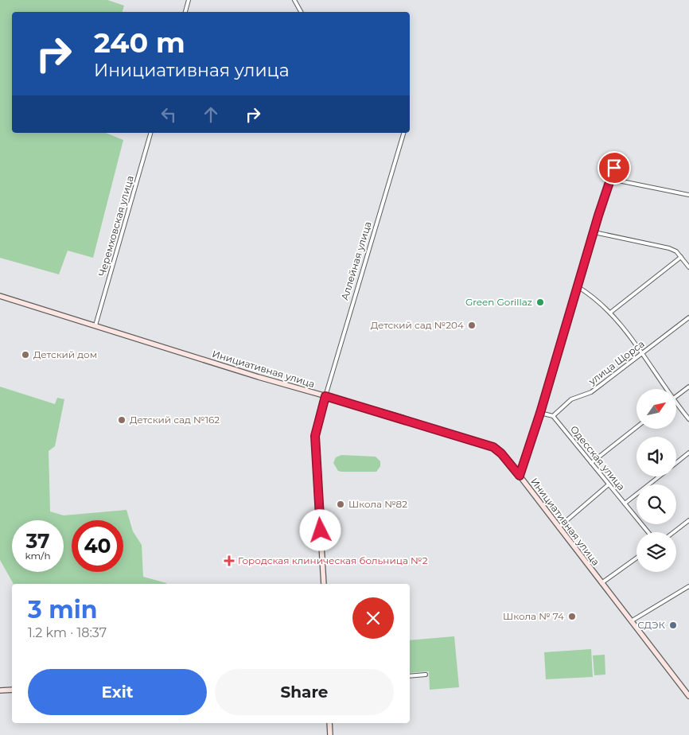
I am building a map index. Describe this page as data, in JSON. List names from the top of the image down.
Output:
{
  "streets": {
    "main road": ["Инициативная улица"],
    "street": [
      "Черемховская улица",
      "Аллейная улица",
      "улица Щорса",
      "Одесская улица"
    ]
  },
  "crossings": [
    ["Черемховская улица", "Инициативная улица"],
    ["Аллейная улица", "Инициативная улица"],
    ["улица Щорса", "Одесская улица"]
  ],
  "places": {
    "other": [
      "Green Gorillaz",
      "Детский сад №204",
      "Детский дом",
      "Детский сад №162",
      "Школа №82",
      "Школа № 74",
      "СДЭК"
    ],
    "health": ["Городская клиническая больница №2"]
  },
  "north": "top right",
  "page": {
    "turn": ["240 m", "Инициативная улица"],
    "speed": "37 km/h",
    "limit": "40",
    "heading": ["3 min", "1.2 km · 18:37"],
    "buttons": ["Exit", "Share"]
  }
}
